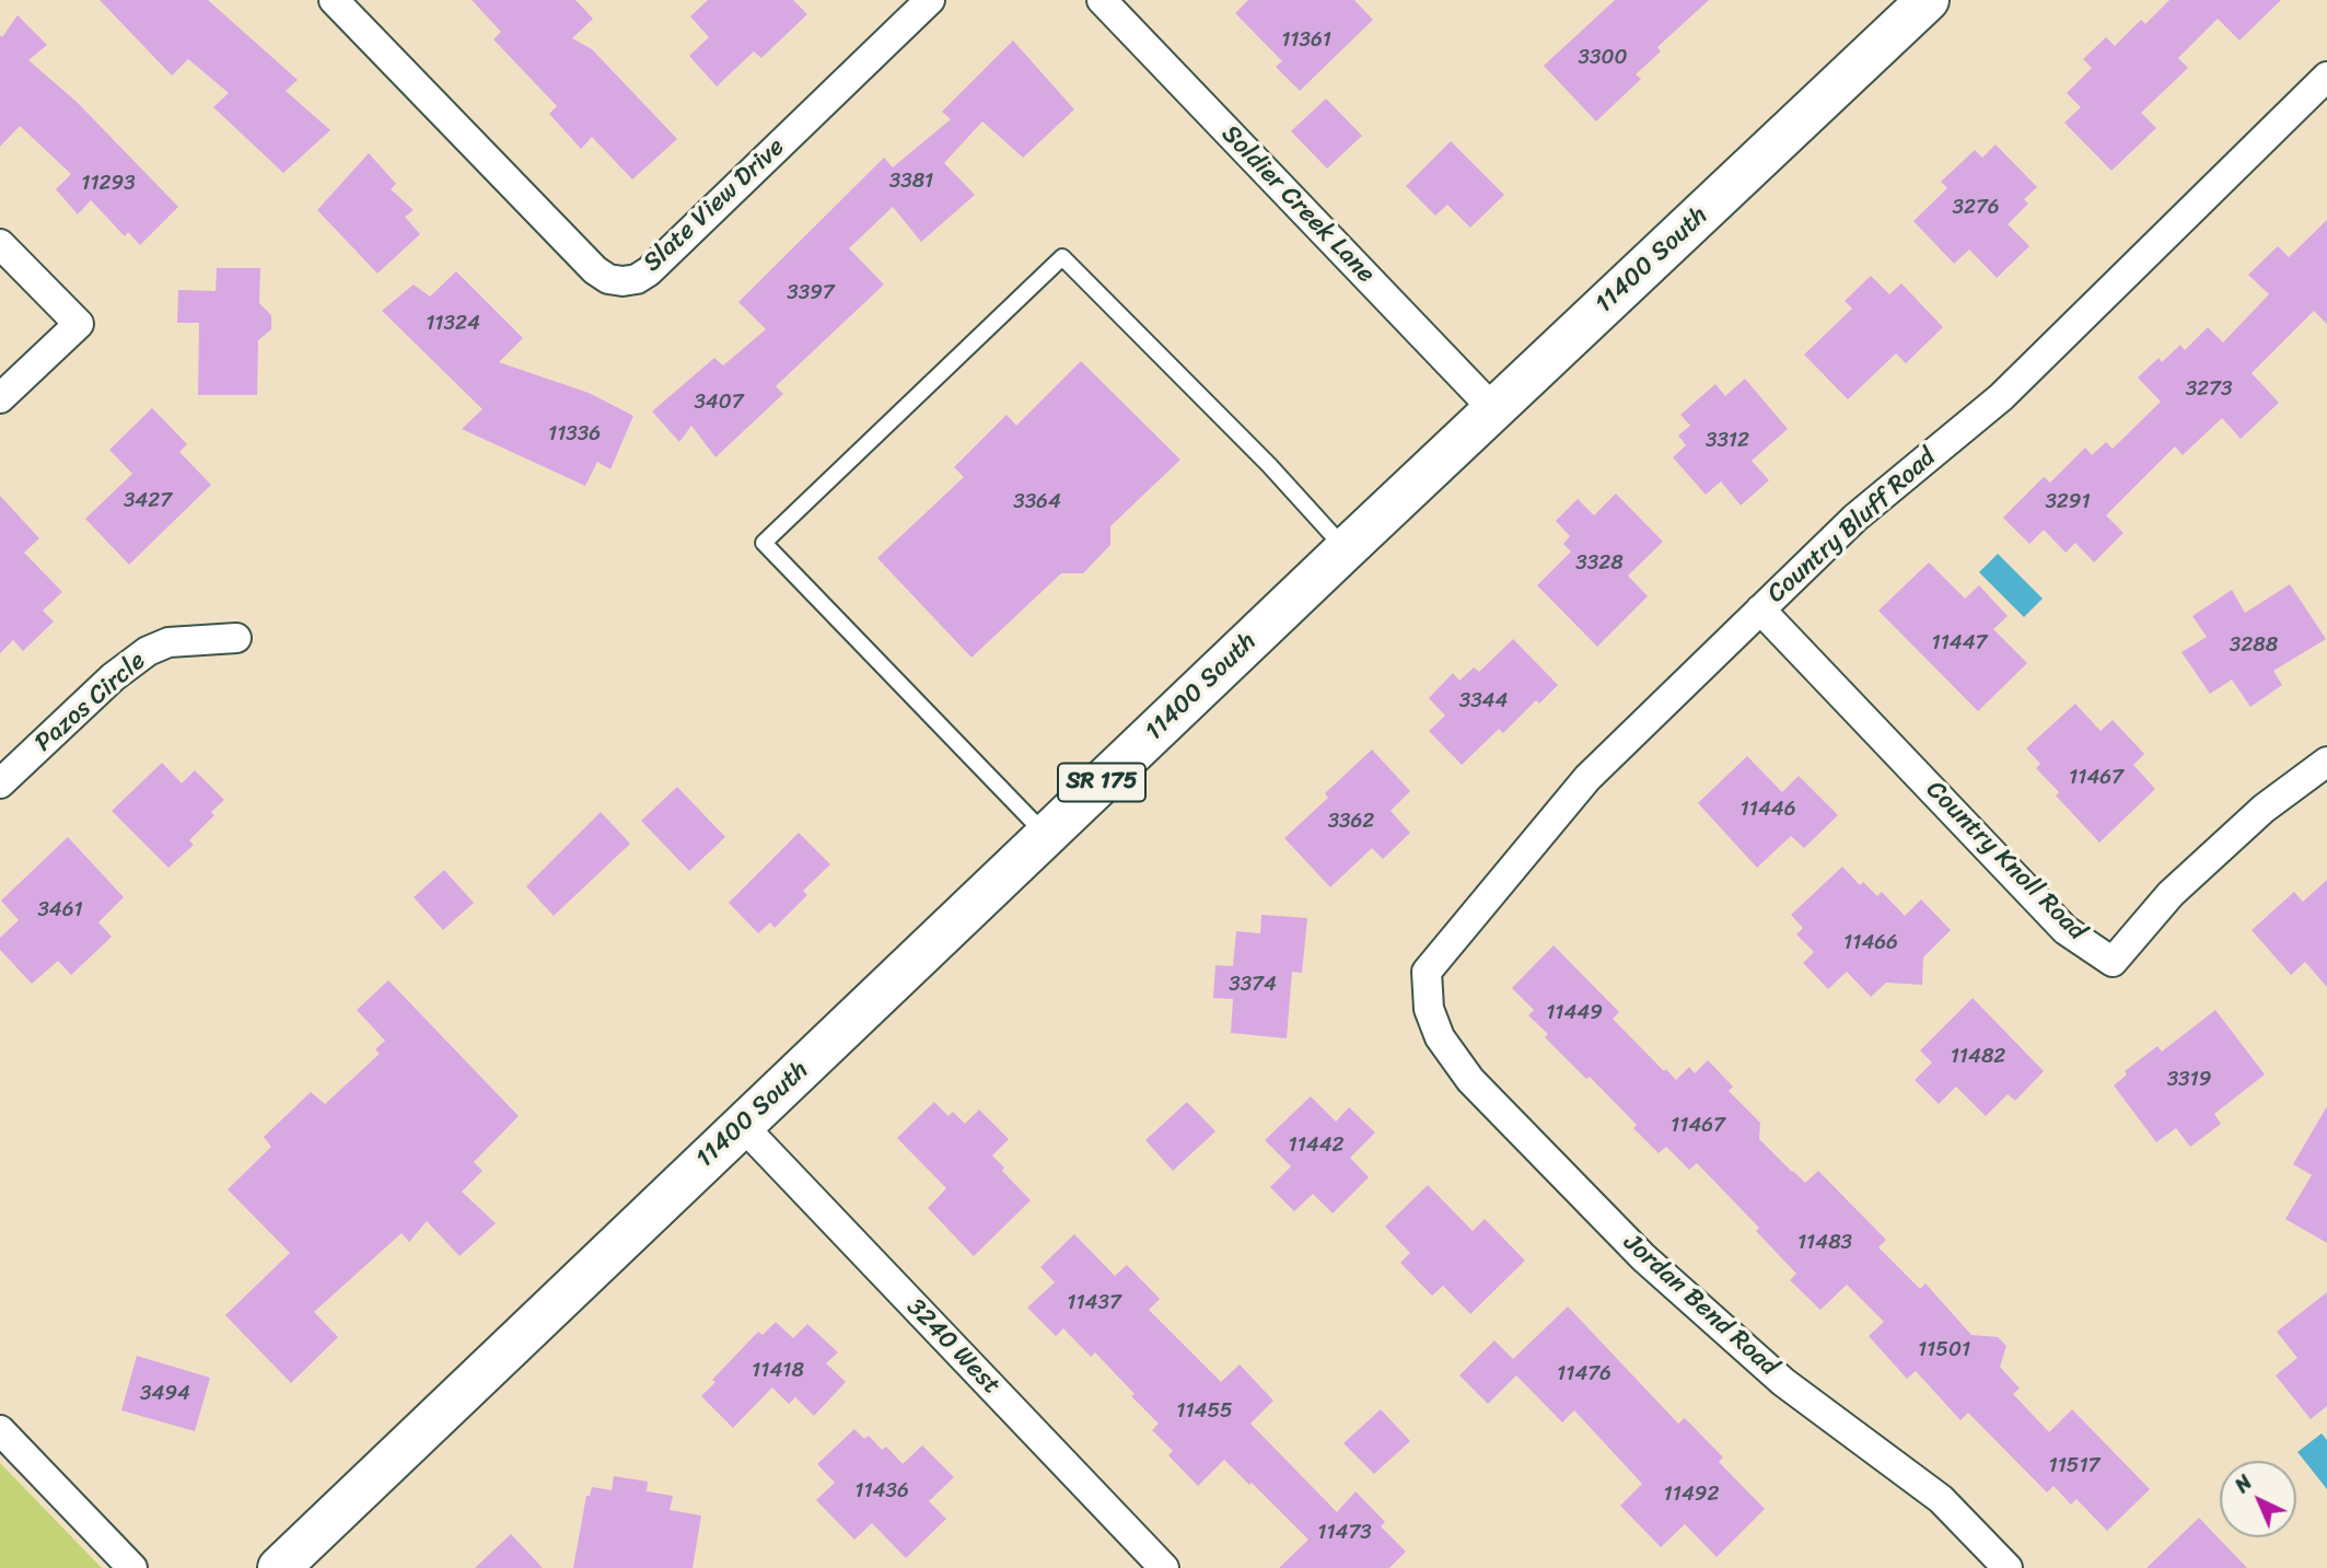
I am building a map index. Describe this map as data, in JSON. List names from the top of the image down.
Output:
{
  "streets": {
    "main road": ["11400 South", "SR 175"],
    "street": [
      "Soldier Creek Lane",
      "Slate View Drive",
      "Country Bluff Road",
      "Pazos Circle",
      "Country Knoll Road",
      "Jordan Bend Road",
      "3240 West"
    ]
  },
  "crossings": [
    ["Soldier Creek Lane", "11400 South"],
    ["11400 South", "3240 West"],
    ["Country Bluff Road", "Country Knoll Road"],
    ["Country Bluff Road", "Jordan Bend Road"]
  ],
  "house_numbers": [
    "11361",
    "3300",
    "3381",
    "11293",
    "3276",
    "3397",
    "11324",
    "3273",
    "3407",
    "11336",
    "3312",
    "3427",
    "3364",
    "3291",
    "3328",
    "11447",
    "3288",
    "3344",
    "11467",
    "11446",
    "3362",
    "3461",
    "11466",
    "3374",
    "11449",
    "11482",
    "3319",
    "11467",
    "11442",
    "11483",
    "11437",
    "11501",
    "11418",
    "11476",
    "3494",
    "11455",
    "11517",
    "11436",
    "11492",
    "11473"
  ],
  "north": "top left"
}
